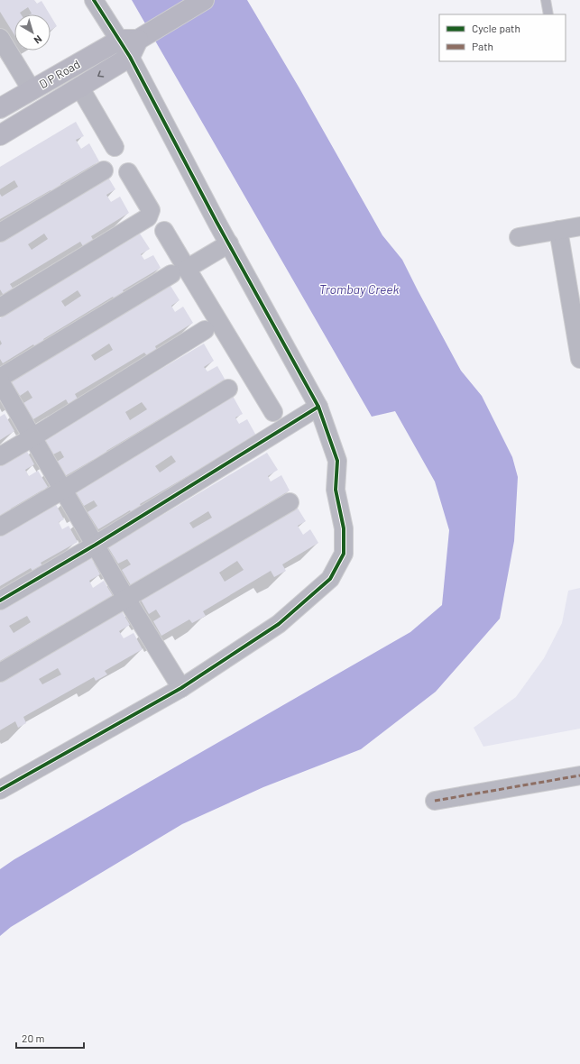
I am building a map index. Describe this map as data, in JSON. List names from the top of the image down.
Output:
{
  "streets": {
    "street": ["D P Road"]
  },
  "water": ["Trombay Creek"],
  "legend": ["Cycle path", "Path"],
  "scale_bar": "20 m",
  "north": "bottom right"
}
